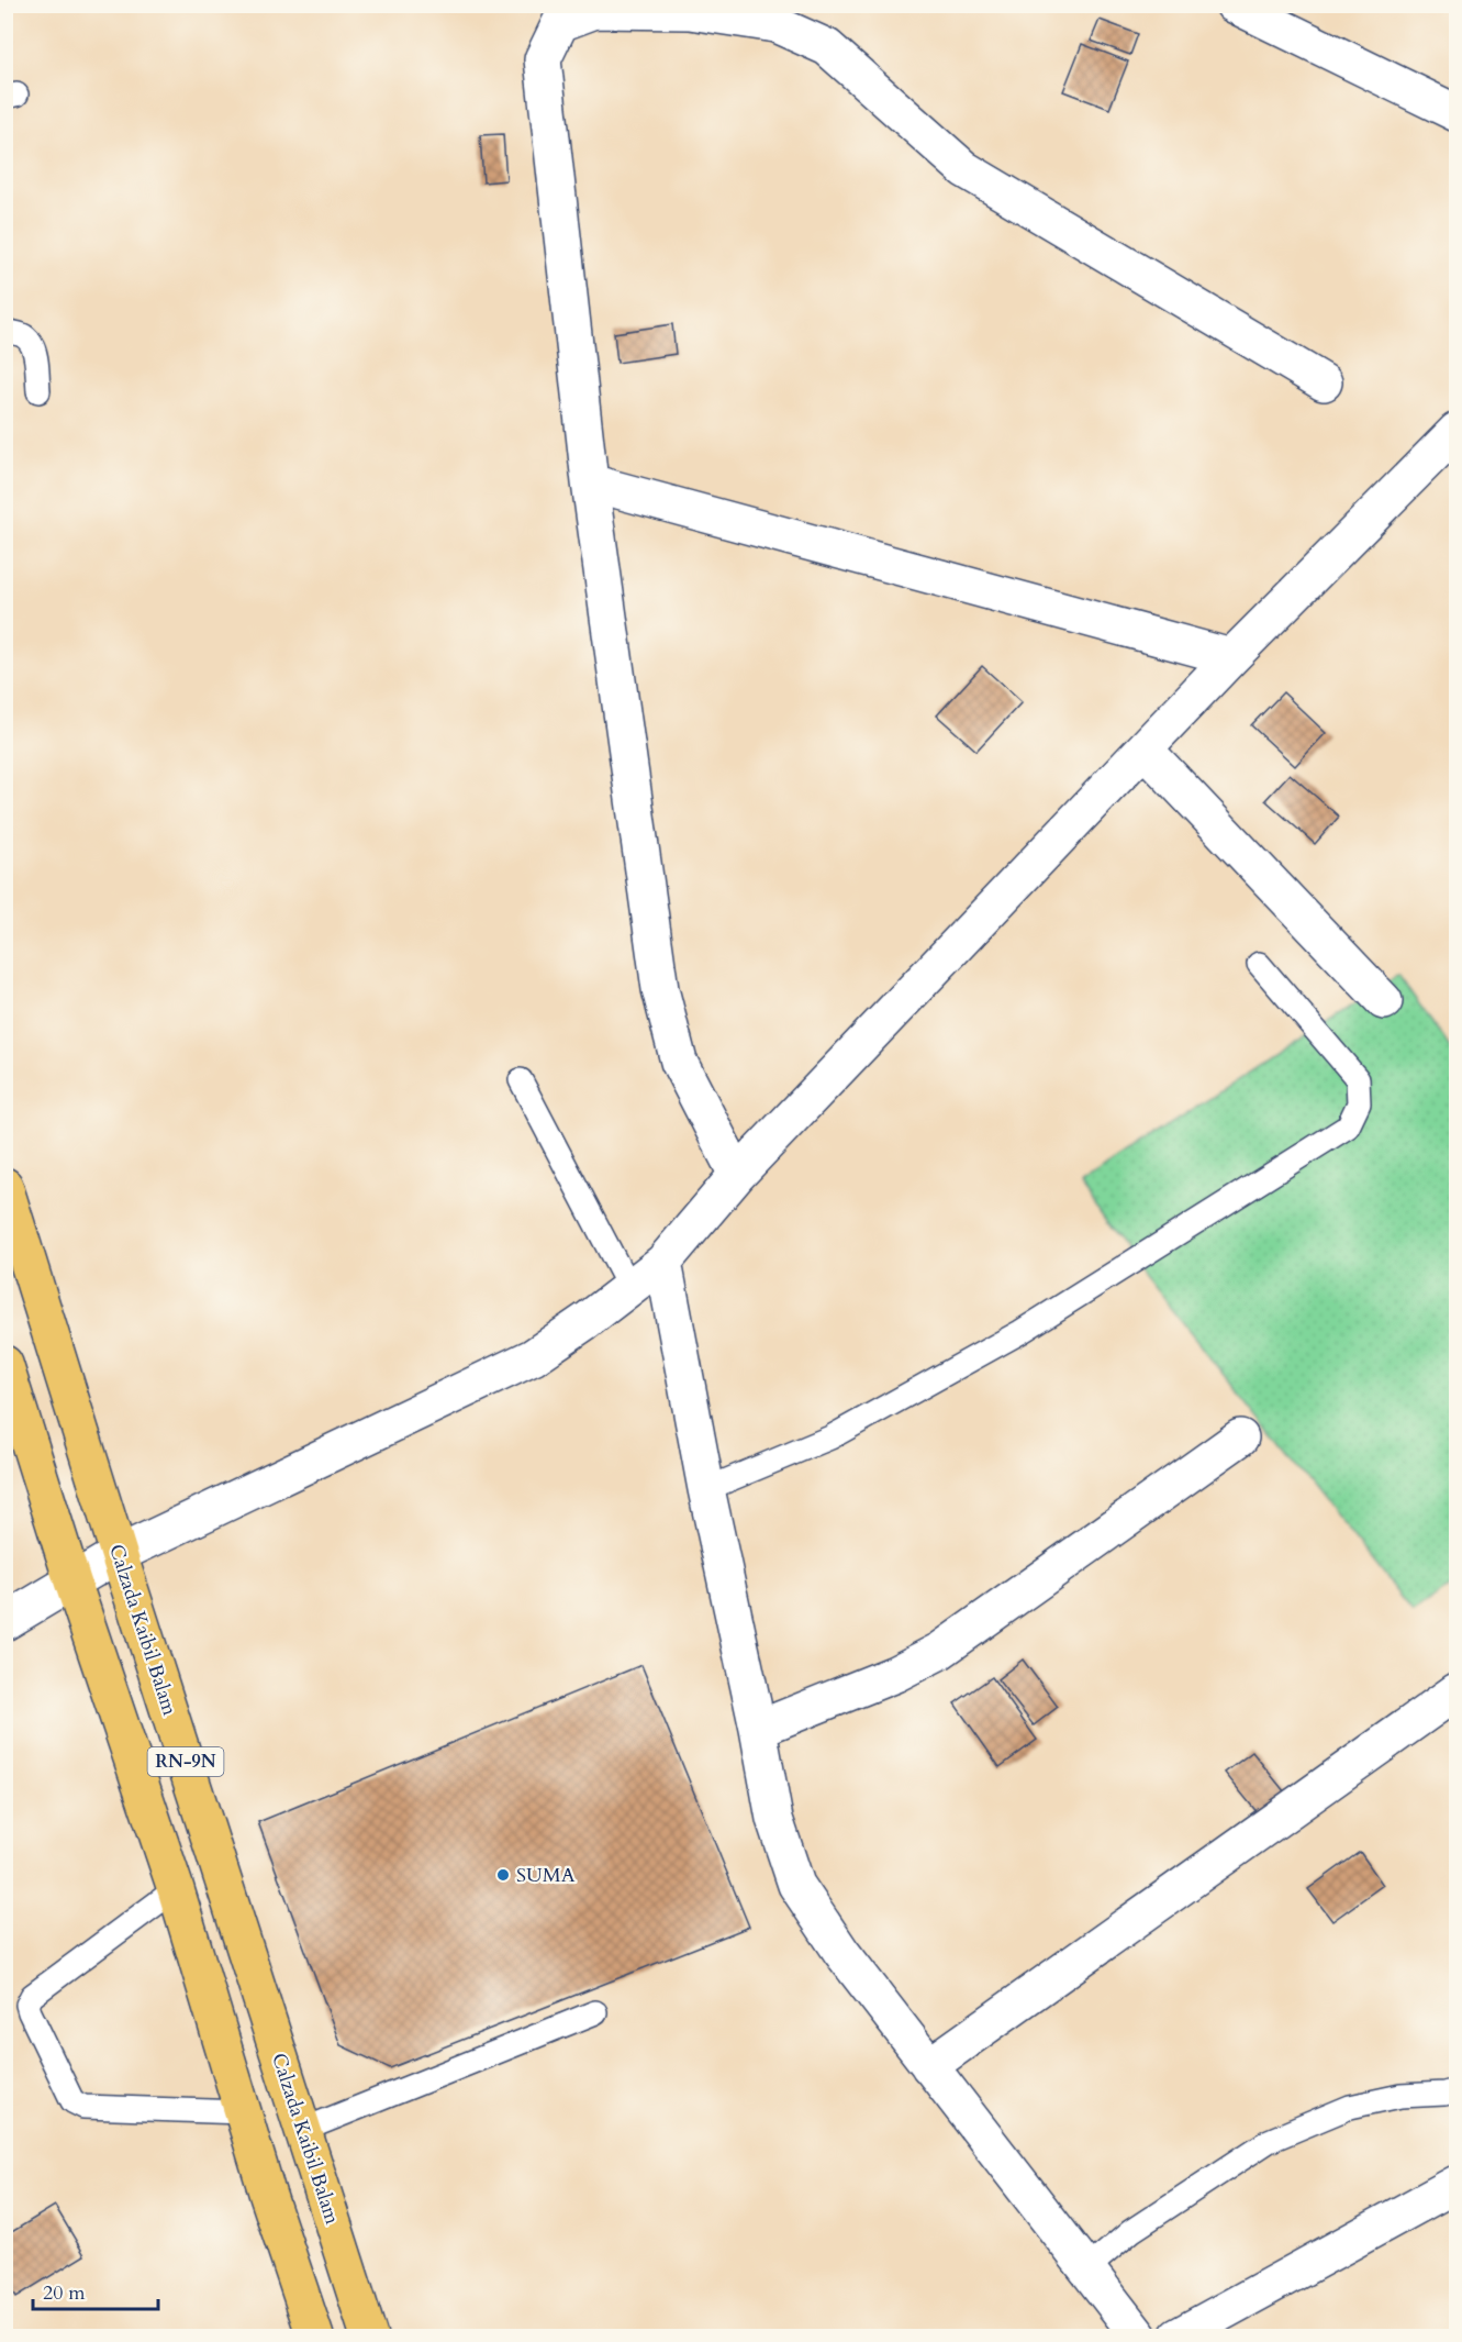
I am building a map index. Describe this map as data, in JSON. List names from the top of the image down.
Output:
{
  "streets": {
    "main road": ["Calzada Kaibil Balam", "RN-9N"]
  },
  "places": ["SUMA"],
  "scale_bar": "20 m"
}
